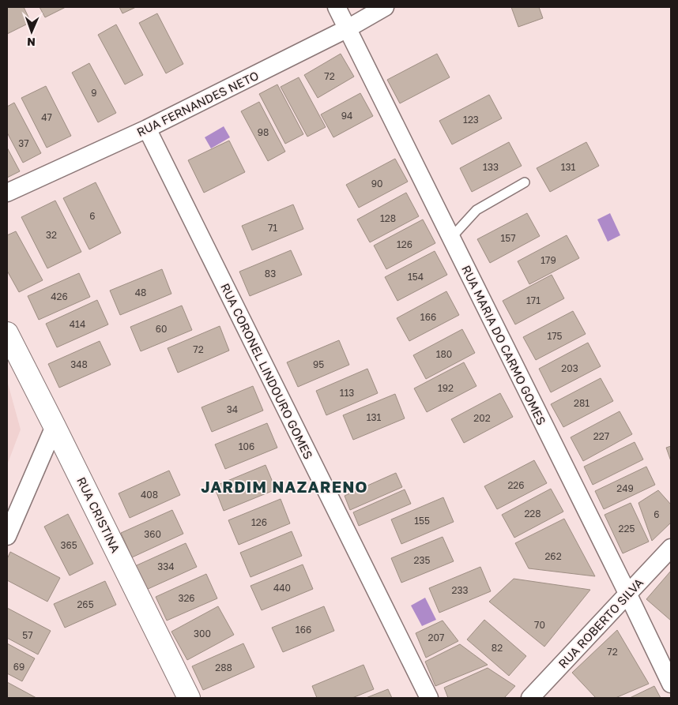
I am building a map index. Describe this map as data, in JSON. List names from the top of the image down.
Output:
{
  "streets": {
    "main road": ["RUA CRISTINA"],
    "street": [
      "RUA FERNANDES NETO",
      "RUA MARIA DO CARMO GOMES",
      "RUA CORONEL LINDOURO GOMES",
      "RUA ROBERTO SILVA"
    ]
  },
  "crossings": [
    ["RUA FERNANDES NETO", "RUA MARIA DO CARMO GOMES"],
    ["RUA FERNANDES NETO", "RUA CORONEL LINDOURO GOMES"],
    ["RUA MARIA DO CARMO GOMES", "RUA ROBERTO SILVA"]
  ],
  "districts": ["JARDIM NAZARENO"],
  "house_numbers": [
    "72",
    "9",
    "94",
    "47",
    "123",
    "98",
    "37",
    "133",
    "131",
    "90",
    "6",
    "128",
    "71",
    "32",
    "157",
    "126",
    "179",
    "83",
    "154",
    "48",
    "426",
    "171",
    "166",
    "414",
    "60",
    "175",
    "72",
    "180",
    "348",
    "95",
    "203",
    "192",
    "113",
    "281",
    "34",
    "131",
    "202",
    "227",
    "106",
    "226",
    "249",
    "408",
    "228",
    "6",
    "155",
    "126",
    "225",
    "360",
    "365",
    "262",
    "235",
    "334",
    "440",
    "233",
    "326",
    "265",
    "70",
    "166",
    "300",
    "57",
    "207",
    "82",
    "72",
    "69",
    "288"
  ],
  "north": "bottom"
}
